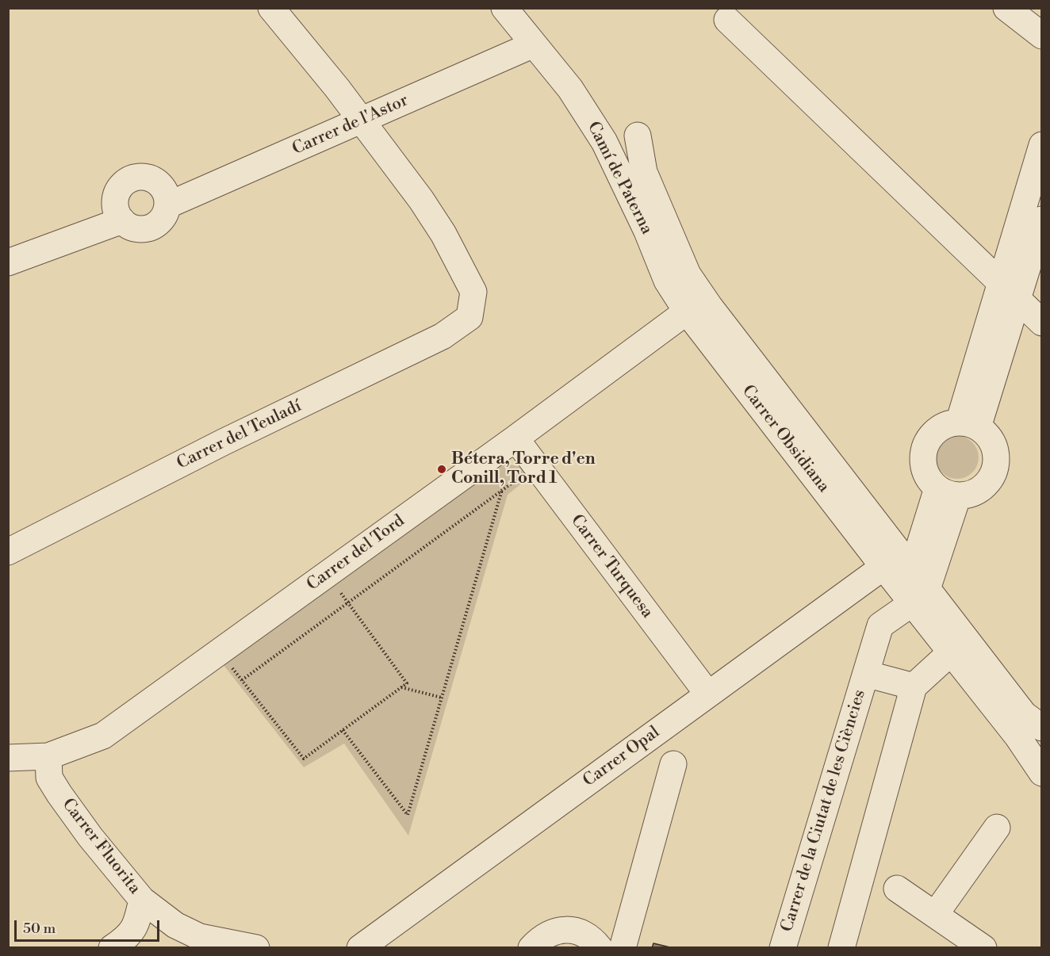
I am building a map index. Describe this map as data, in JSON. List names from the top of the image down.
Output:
{
  "streets": {
    "street": [
      "Carrer de l'Astor",
      "Camí de Paterna",
      "Carrer del Teuladí",
      "Carrer Obsidiana",
      "Carrer del Tord",
      "Carrer Turquesa",
      "Carrer Opal",
      "Carrer de la Ciutat de les Ciències",
      "Carrer Fluorita"
    ]
  },
  "crossings": [
    ["Carrer de l'Astor", "Camí de Paterna"],
    ["Carrer de l'Astor", "Carrer del Teuladí"],
    ["Camí de Paterna", "Carrer Obsidiana"],
    ["Camí de Paterna", "Carrer del Tord"],
    ["Carrer Obsidiana", "Carrer del Tord"],
    ["Carrer Obsidiana", "Carrer Opal"],
    ["Carrer Obsidiana", "Carrer de la Ciutat de les Ciències"],
    ["Carrer del Tord", "Carrer Turquesa"],
    ["Carrer del Tord", "Carrer Fluorita"],
    ["Carrer Turquesa", "Carrer Opal"]
  ],
  "places": ["Bétera, Torre d'en Conill, Tord 1"],
  "scale_bar": "50 m"
}
